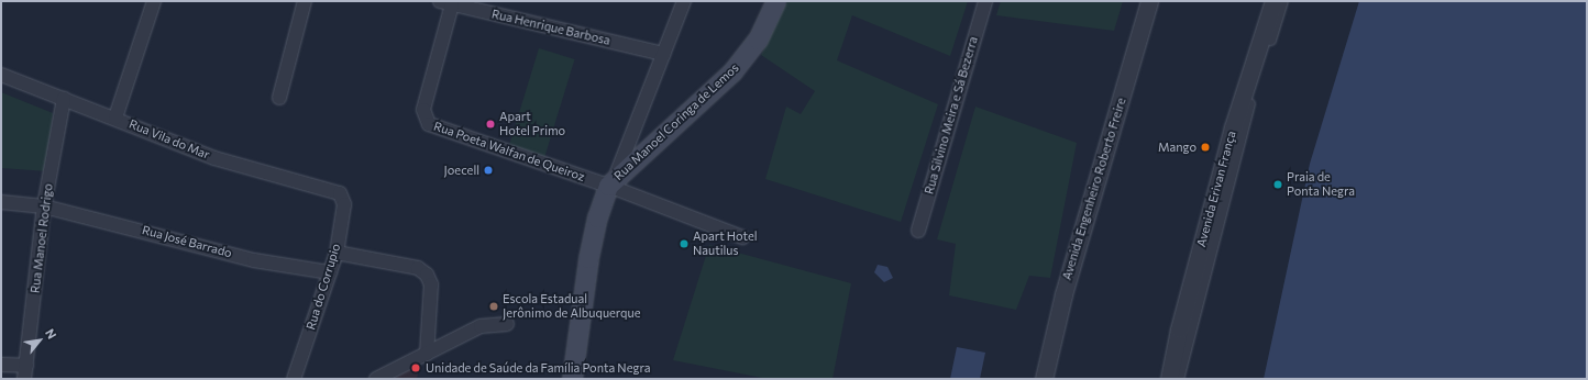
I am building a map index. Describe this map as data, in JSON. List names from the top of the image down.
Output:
{
  "streets": {
    "main road": ["Rua Manoel Coringa de Lemos"],
    "street": [
      "Rua Henrique Barbosa",
      "Rua Silvino Meira e Sá Bezerra",
      "Rua Vila do Mar",
      "Rua Poeta Walfan de Queiroz",
      "Avenida Engenheiro Roberto Freire",
      "Avenida Erivan França",
      "Rua Manoel Rodrigo",
      "Rua José Barrado",
      "Rua do Corrupio"
    ]
  },
  "crossings": [
    ["Rua Henrique Barbosa", "Rua Poeta Walfan de Queiroz"],
    ["Rua Manoel Coringa de Lemos", "Rua Poeta Walfan de Queiroz"],
    ["Rua Vila do Mar", "Rua Manoel Rodrigo"],
    ["Rua Vila do Mar", "Rua do Corrupio"],
    ["Rua Manoel Rodrigo", "Rua José Barrado"],
    ["Rua José Barrado", "Rua do Corrupio"]
  ],
  "places": [
    "Apart Hotel Primo",
    "Mango",
    "Joecell",
    "Praia de Ponta Negra",
    "Apart Hotel Nautilus",
    "Escola Estadual Jerônimo de Albuquerque",
    "Unidade de Saúde da Família Ponta Negra"
  ],
  "north": "top right"
}
